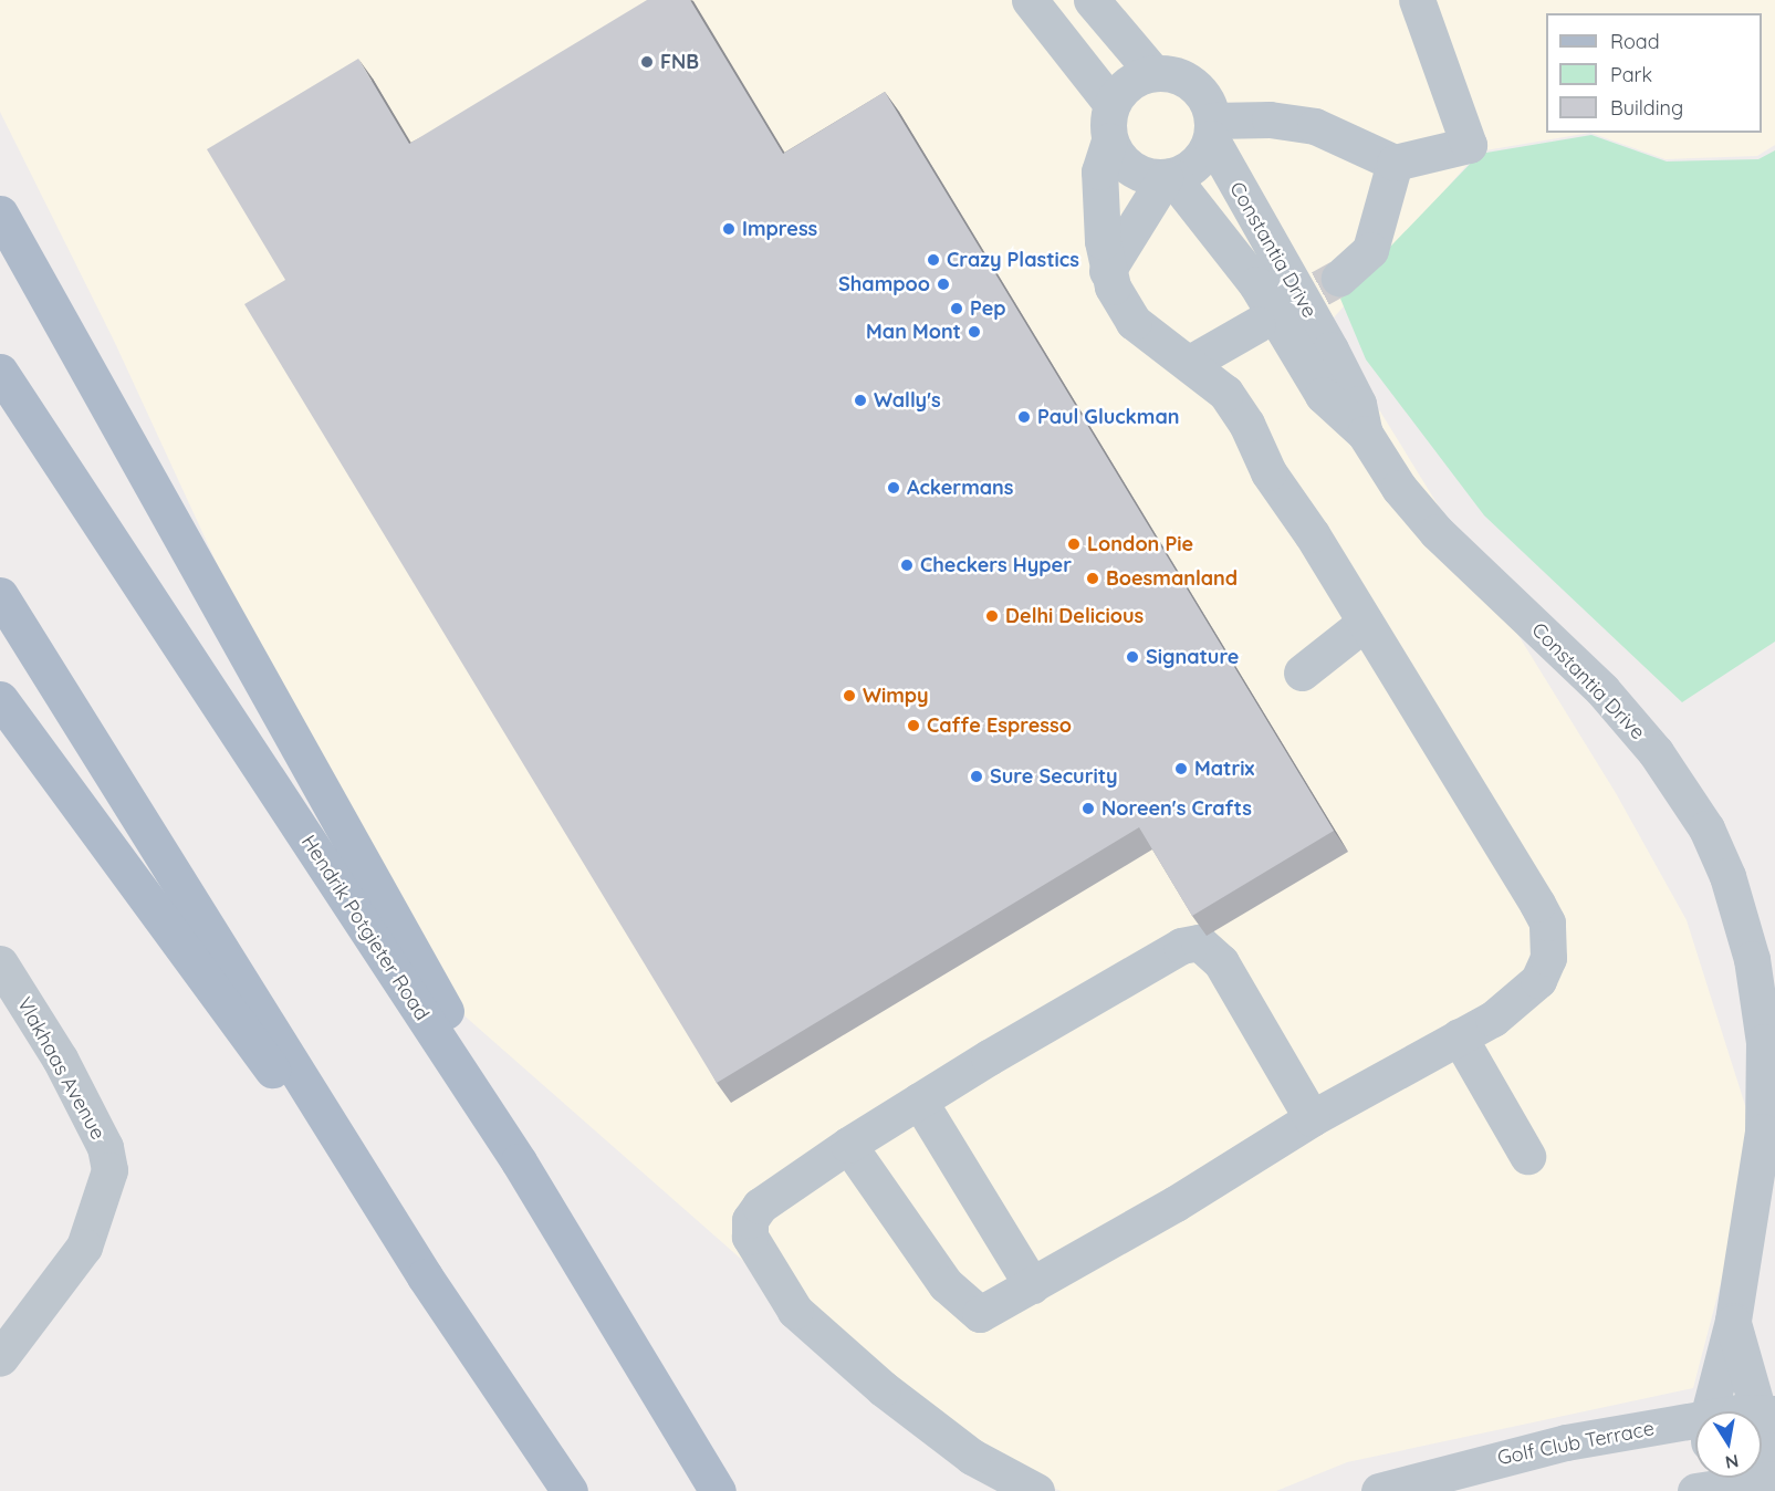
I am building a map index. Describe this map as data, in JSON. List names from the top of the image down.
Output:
{
  "streets": {
    "main road": ["Hendrik Potgieter Road"],
    "street": ["Constantia Drive", "Vlakhaas Avenue", "Golf Club Terrace"]
  },
  "places": [
    "FNB",
    "Impress",
    "Crazy Plastics",
    "Shampoo",
    "Pep",
    "Man Mont",
    "Wally's",
    "Paul Gluckman",
    "Ackermans",
    "London Pie",
    "Checkers Hyper",
    "Boesmanland",
    "Delhi Delicious",
    "Signature",
    "Wimpy",
    "Caffe Espresso",
    "Matrix",
    "Sure Security",
    "Noreen's Crafts"
  ],
  "legend": ["Road", "Park", "Building"],
  "north": "bottom"
}
